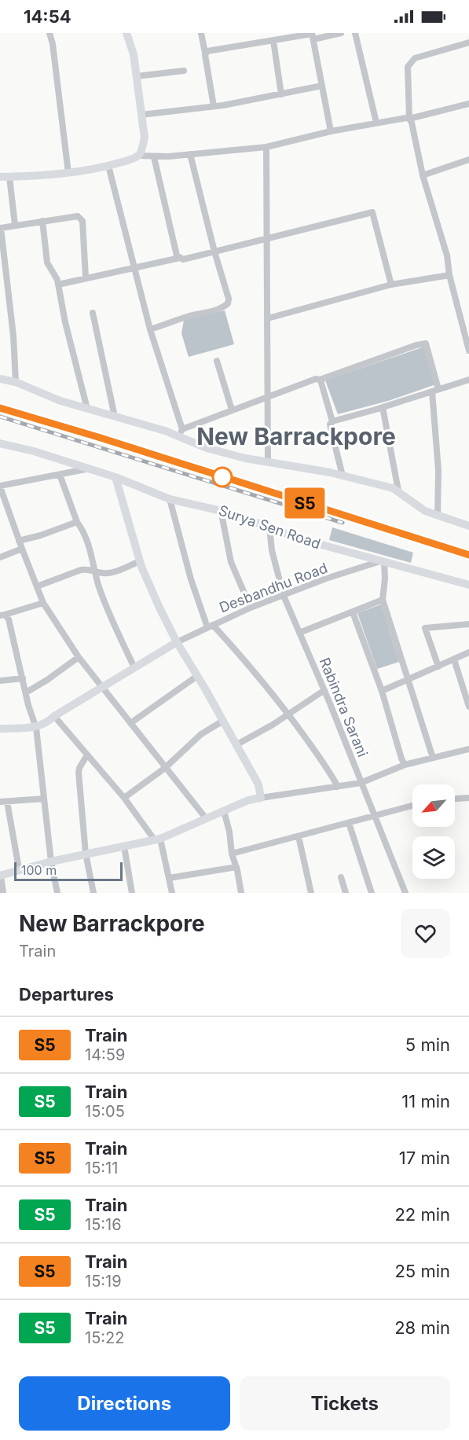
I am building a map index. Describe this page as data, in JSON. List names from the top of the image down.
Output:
{
  "streets": {
    "street": ["Surya Sen Road", "Desbandhu Road", "Rabindra Sarani"]
  },
  "crossings": [
    ["Surya Sen Road", "Desbandhu Road"],
    ["Surya Sen Road", "Rabindra Sarani"],
    ["Desbandhu Road", "Rabindra Sarani"]
  ],
  "districts": ["New Barrackpore"],
  "scale_bar": "100 m",
  "north": "bottom left",
  "page": {
    "status": "14:54",
    "on_map": "S5",
    "scale": "100 m",
    "heading": [
      ["New Barrackpore", "Train"],
      "Departures"
    ],
    "list": [
      {
        "mark": "S5",
        "name": "Train",
        "note": "14:59",
        "value": "5 min"
      },
      {
        "mark": "S5",
        "name": "Train",
        "note": "15:05",
        "value": "11 min"
      },
      {
        "mark": "S5",
        "name": "Train",
        "note": "15:11",
        "value": "17 min"
      },
      {
        "mark": "S5",
        "name": "Train",
        "note": "15:16",
        "value": "22 min"
      },
      {
        "mark": "S5",
        "name": "Train",
        "note": "15:19",
        "value": "25 min"
      },
      {
        "mark": "S5",
        "name": "Train",
        "note": "15:22",
        "value": "28 min"
      }
    ],
    "buttons": ["Directions", "Tickets"]
  }
}
